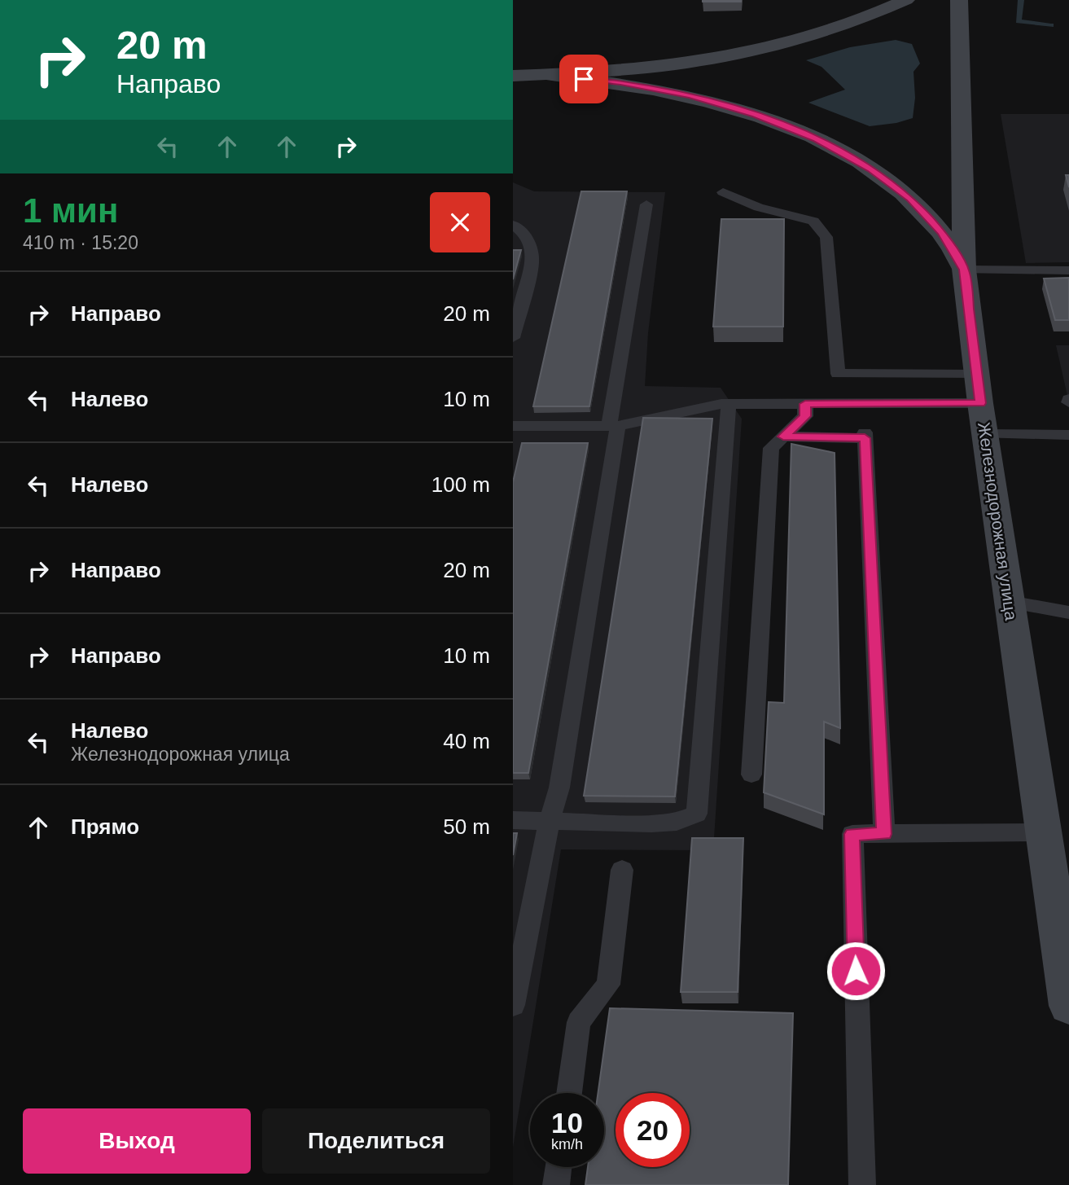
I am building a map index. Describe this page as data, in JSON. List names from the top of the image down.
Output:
{
  "streets": {
    "main road": ["Железнодорожная улица"]
  },
  "page": {
    "turn": ["20 m", "Направо"],
    "heading": ["1 мин", "410 m · 15:20"],
    "list": [
      {
        "name": "Направо",
        "value": "20 m"
      },
      {
        "name": "Налево",
        "value": "10 m"
      },
      {
        "name": "Налево",
        "value": "100 m"
      },
      {
        "name": "Направо",
        "value": "20 m"
      },
      {
        "name": "Направо",
        "value": "10 m"
      },
      {
        "name": "Налево",
        "note": "Железнодорожная улица",
        "value": "40 m"
      },
      {
        "name": "Прямо",
        "value": "50 m"
      }
    ],
    "speed": "10 km/h",
    "limit": "20",
    "buttons": ["Выход", "Поделиться"]
  }
}
